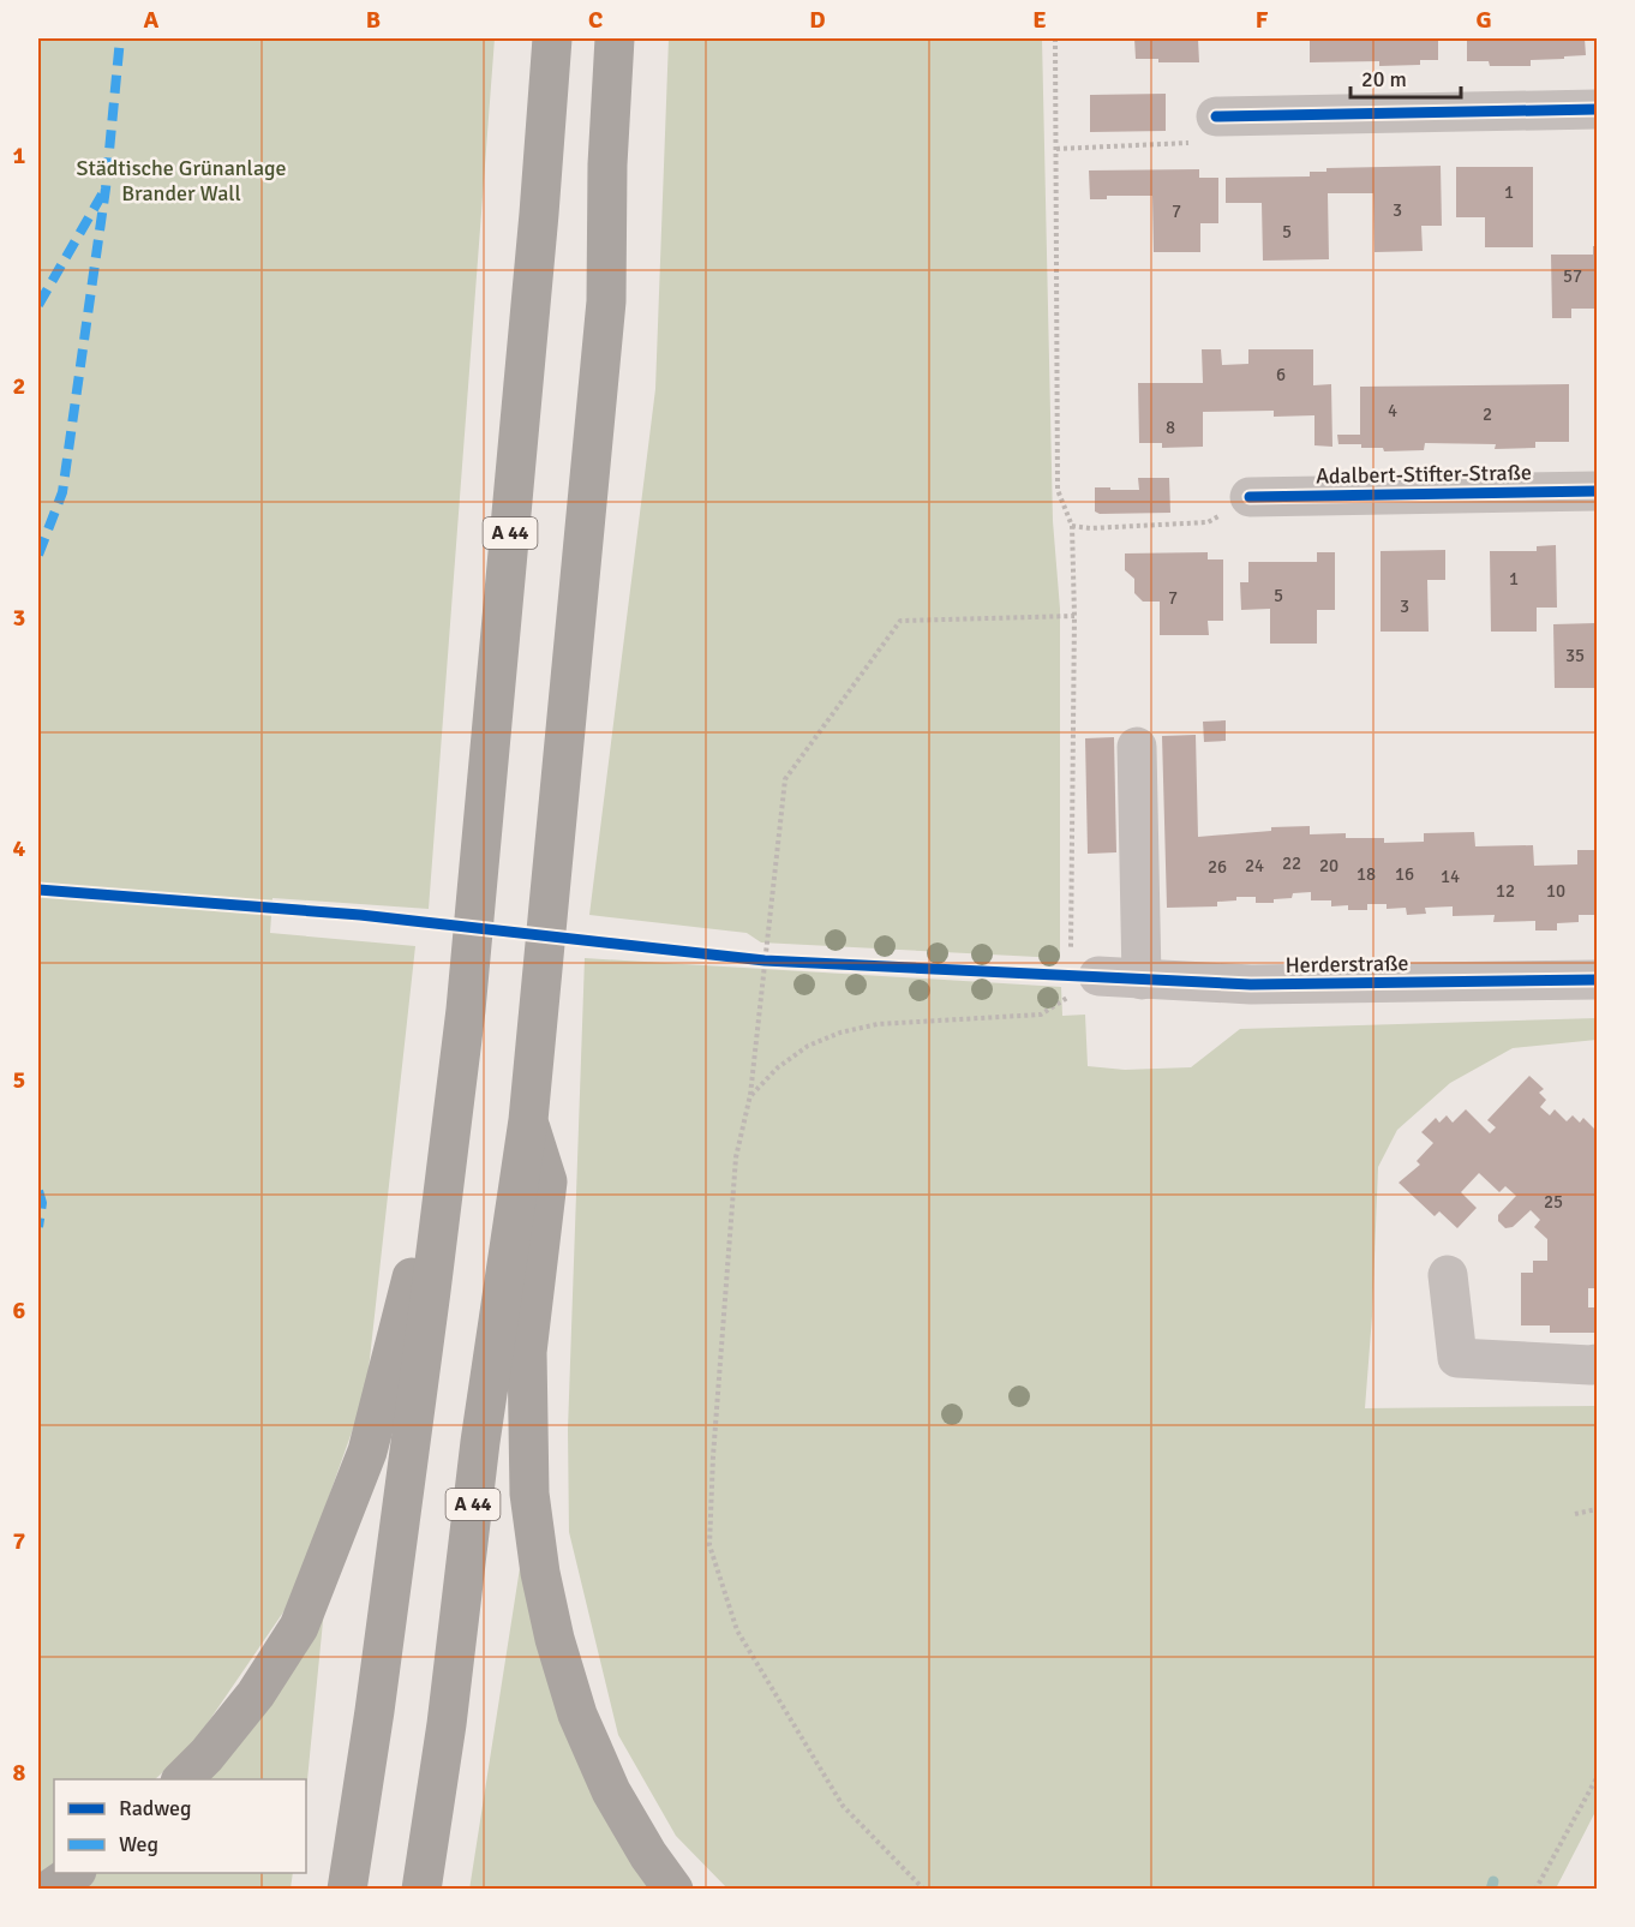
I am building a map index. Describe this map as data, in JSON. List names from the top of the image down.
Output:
{
  "streets": {
    "highway": ["A 44"],
    "street": ["Adalbert-Stifter-Straße", "Herderstraße"]
  },
  "parks": ["Städtische Grünanlage Brander Wall"],
  "house_numbers": [
    "1",
    "3",
    "7",
    "5",
    "57",
    "6",
    "4",
    "2",
    "8",
    "1",
    "5",
    "7",
    "3",
    "35",
    "22",
    "24",
    "20",
    "26",
    "18",
    "16",
    "14",
    "12",
    "10",
    "25"
  ],
  "legend": ["Radweg", "Weg"],
  "scale_bar": "20 m",
  "grid": {
    "columns": [
      "A",
      "B",
      "C",
      "D",
      "E",
      "F",
      "G"
    ],
    "rows": [
      "1",
      "2",
      "3",
      "4",
      "5",
      "6",
      "7",
      "8"
    ]
  }
}
